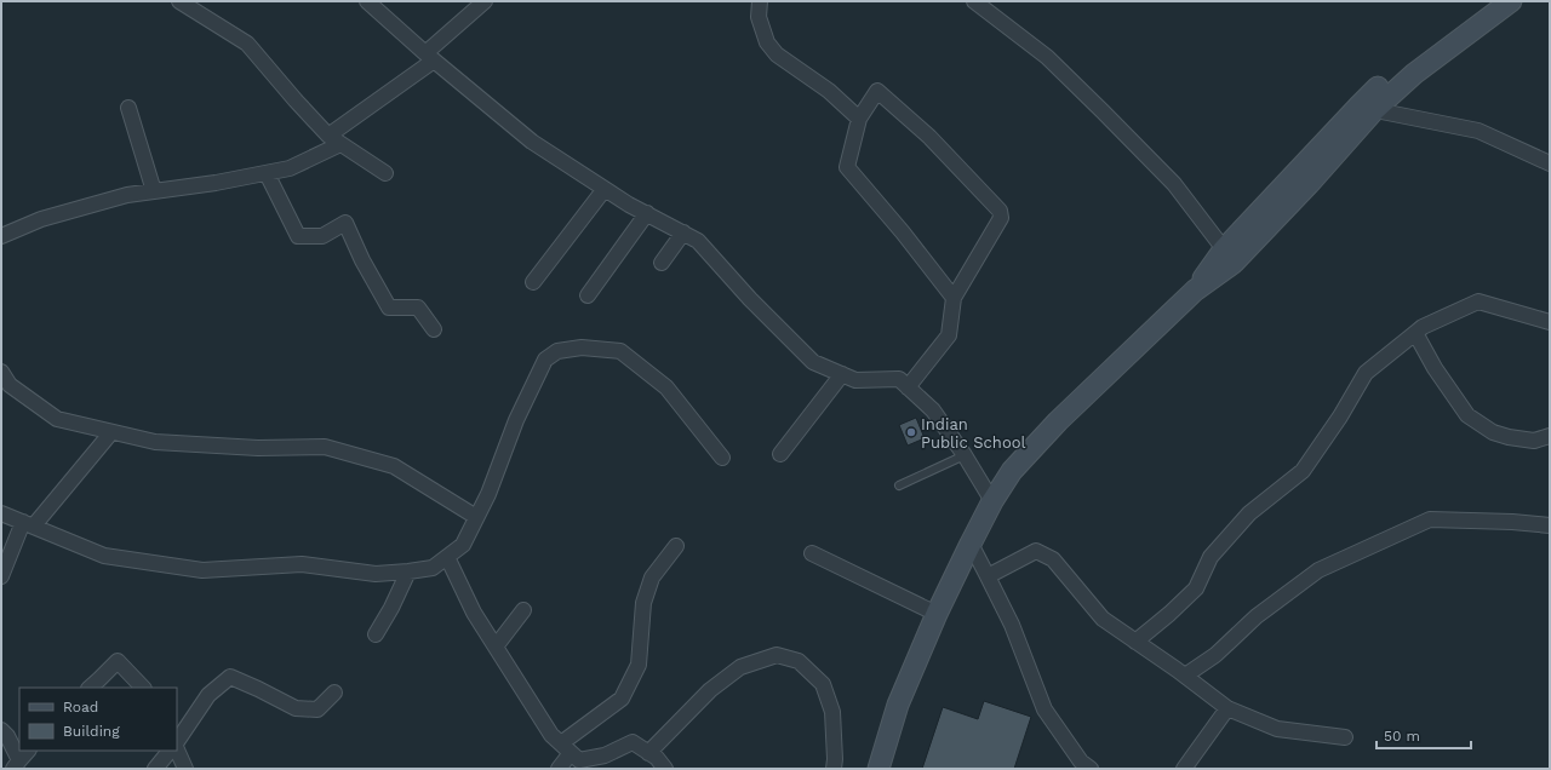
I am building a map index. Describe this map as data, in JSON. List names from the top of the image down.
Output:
{
  "places": ["Indian Public School"],
  "legend": ["Road", "Building"],
  "scale_bar": "50 m"
}
